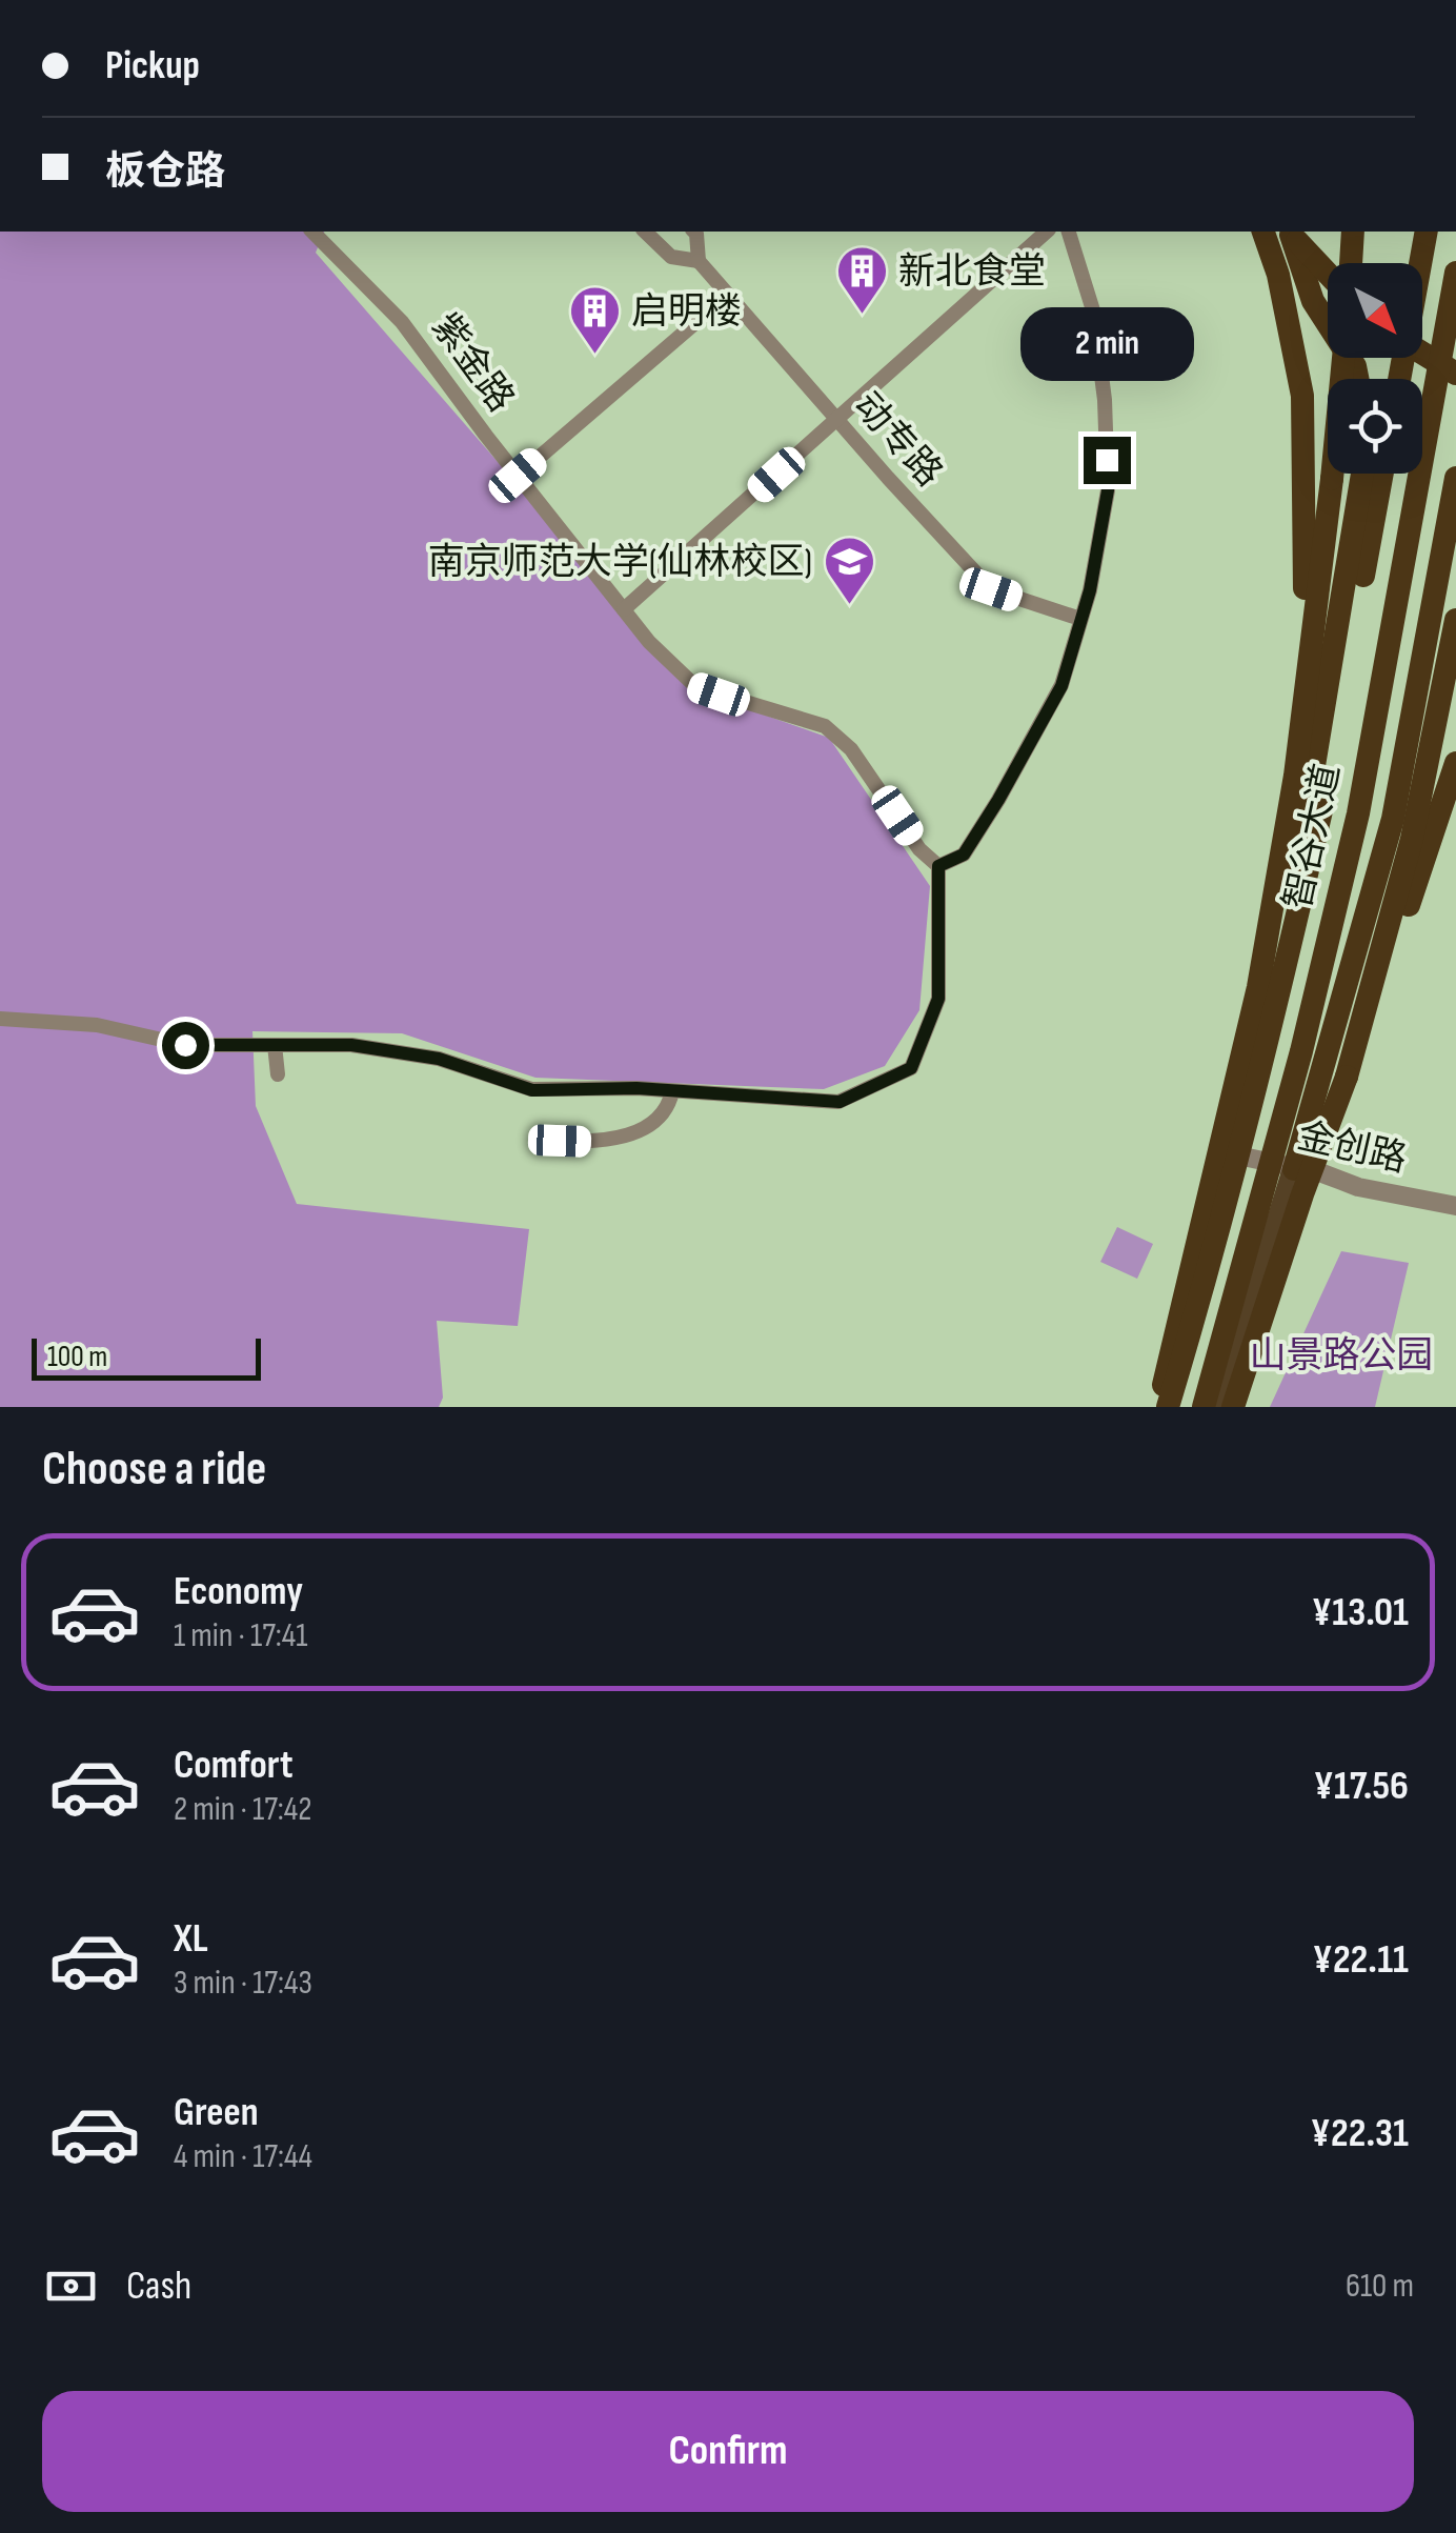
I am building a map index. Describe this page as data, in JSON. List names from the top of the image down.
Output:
{
  "streets": {
    "highway": ["智谷大道"],
    "street": ["紫金路", "动专路", "金创路"]
  },
  "parks": ["山景路公园"],
  "places": {
    "building": ["新北食堂", "启明楼"],
    "school or university": ["南京师范大学(仙林校区)"]
  },
  "scale_bar": "100 m",
  "north": "bottom right",
  "page": {
    "banner": ["Pickup", "板仓路"],
    "bubble": "2 min",
    "scale": "100 m",
    "heading": "Choose a ride",
    "list": [
      {
        "name": "Economy",
        "note": "1 min · 17:41",
        "value": "¥13.01"
      },
      {
        "name": "Comfort",
        "note": "2 min · 17:42",
        "value": "¥17.56"
      },
      {
        "name": "XL",
        "note": "3 min · 17:43",
        "value": "¥22.11"
      },
      {
        "name": "Green",
        "note": "4 min · 17:44",
        "value": "¥22.31"
      }
    ],
    "pay": ["Cash", "610 m"],
    "buttons": "Confirm"
  }
}
